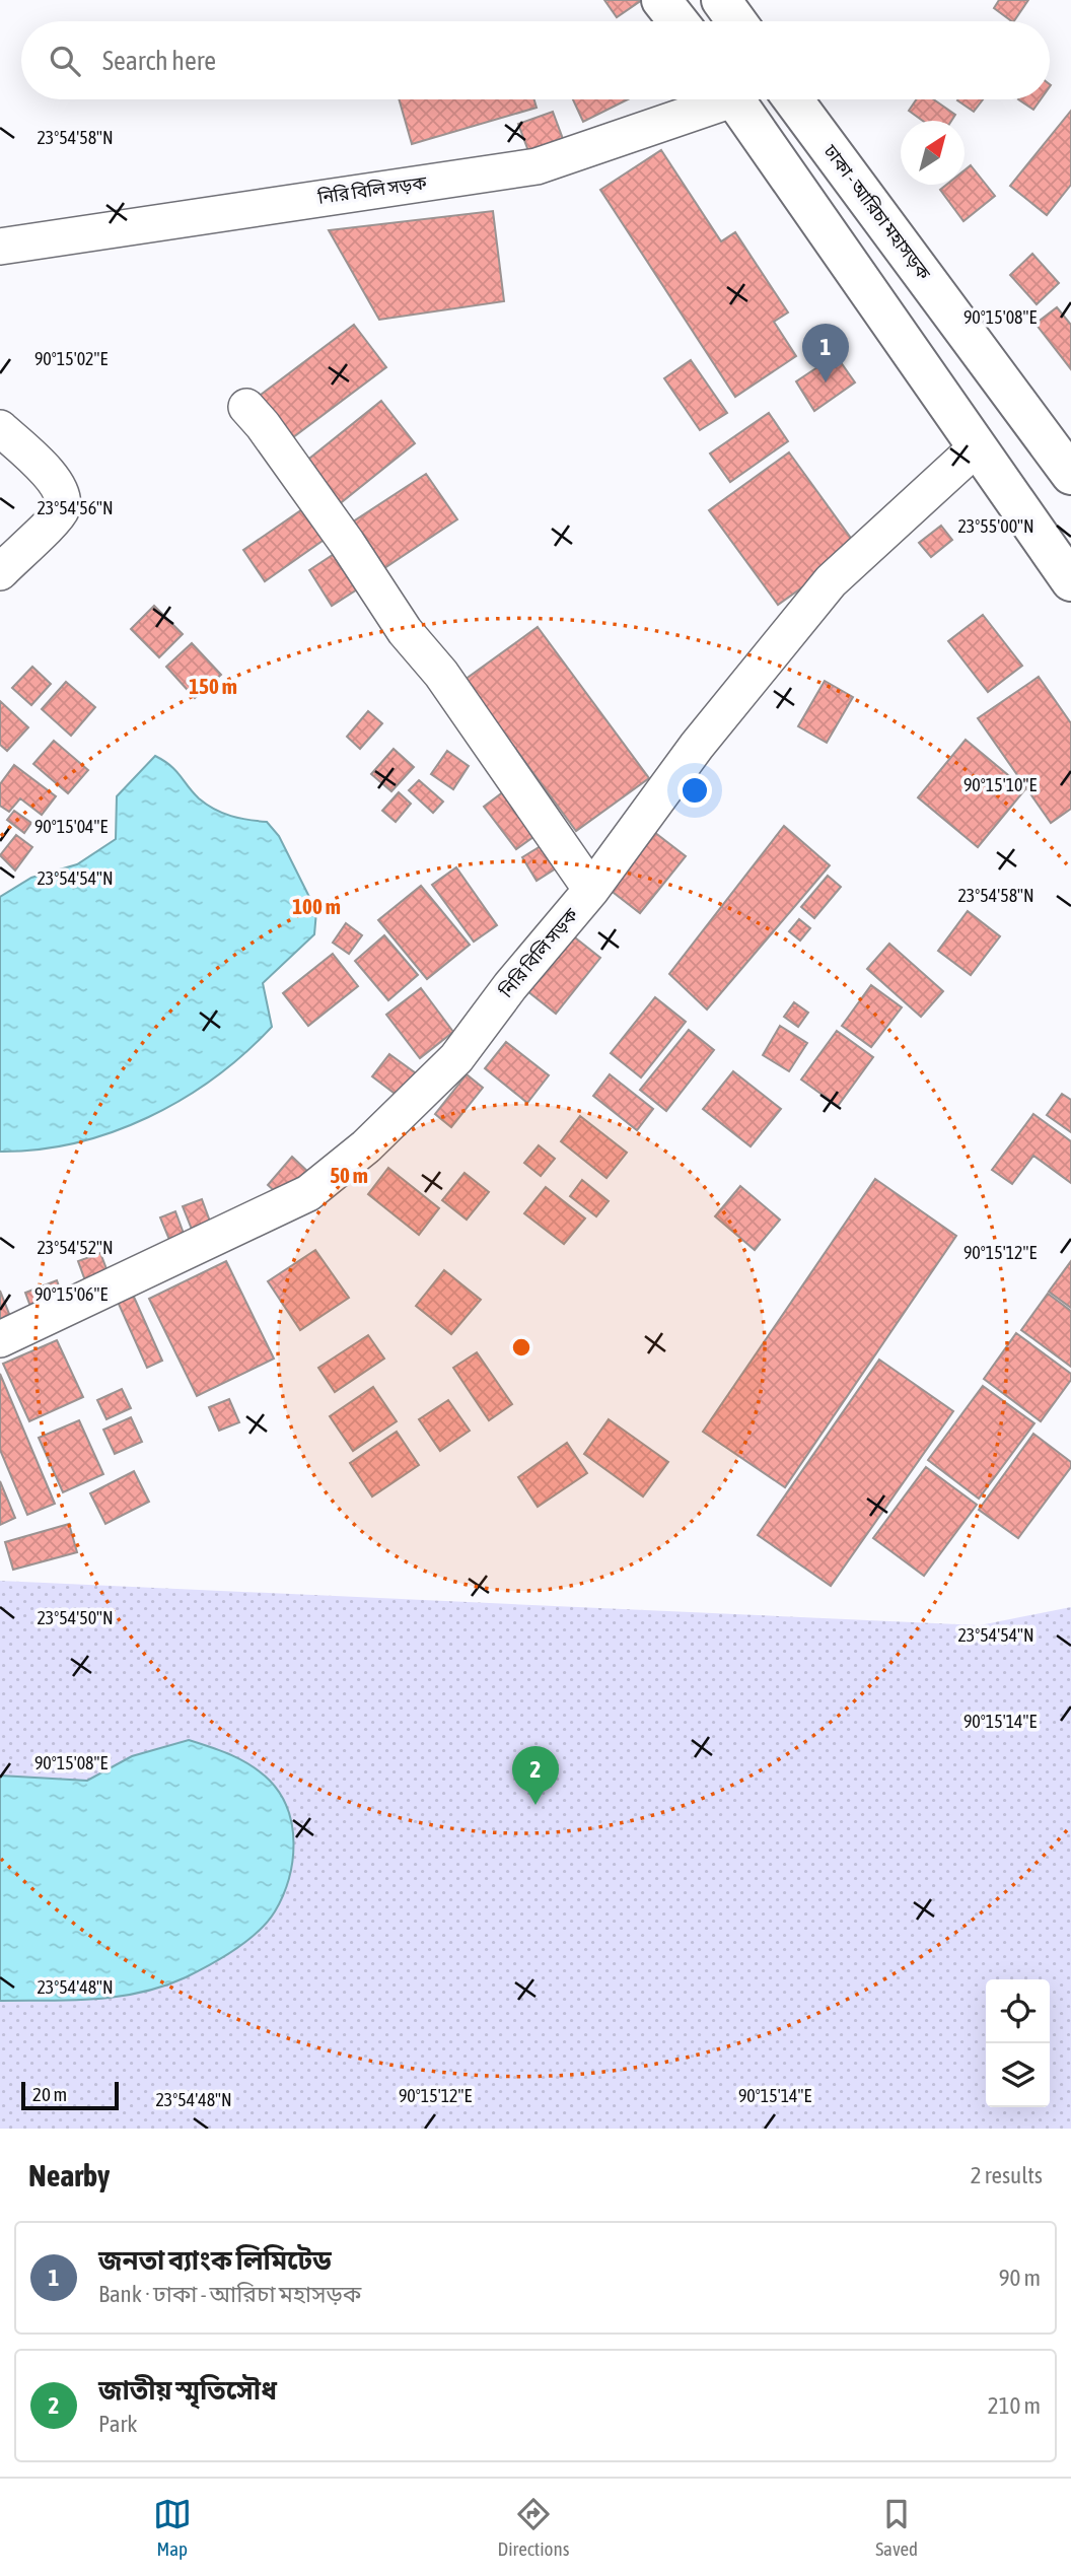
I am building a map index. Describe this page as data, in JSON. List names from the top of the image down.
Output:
{
  "streets": {
    "highway": ["ঢাকা - আরিচা মহাসড়ক"],
    "street": ["নিরি বিলি সড়ক"]
  },
  "scale_bar": "20 m",
  "north": "top right",
  "page": {
    "search": "Search here",
    "pins": ["1", "2"],
    "scale": "20 m",
    "heading": ["Nearby", "2 results"],
    "list": [
      {
        "mark": "1",
        "name": "জনতা ব্যাংক লিমিটেড",
        "note": "Bank · ঢাকা - আরিচা মহাসড়ক",
        "value": "90 m"
      },
      {
        "mark": "2",
        "name": "জাতীয় স্মৃতিসৌধ",
        "note": "Park",
        "value": "210 m"
      }
    ],
    "nav": ["Map", "Directions", "Saved"]
  },
  "coordinates": [
    "23°54'58\"N",
    "90°15'08\"E",
    "90°15'02\"E",
    "23°54'56\"N",
    "23°55'00\"N",
    "90°15'10\"E",
    "90°15'04\"E",
    "23°54'54\"N",
    "23°54'52\"N",
    "90°15'12\"E",
    "90°15'06\"E",
    "23°54'50\"N",
    "90°15'14\"E",
    "23°54'48\"N"
  ],
  "rings": ["150 m", "100 m", "50 m"]
}
